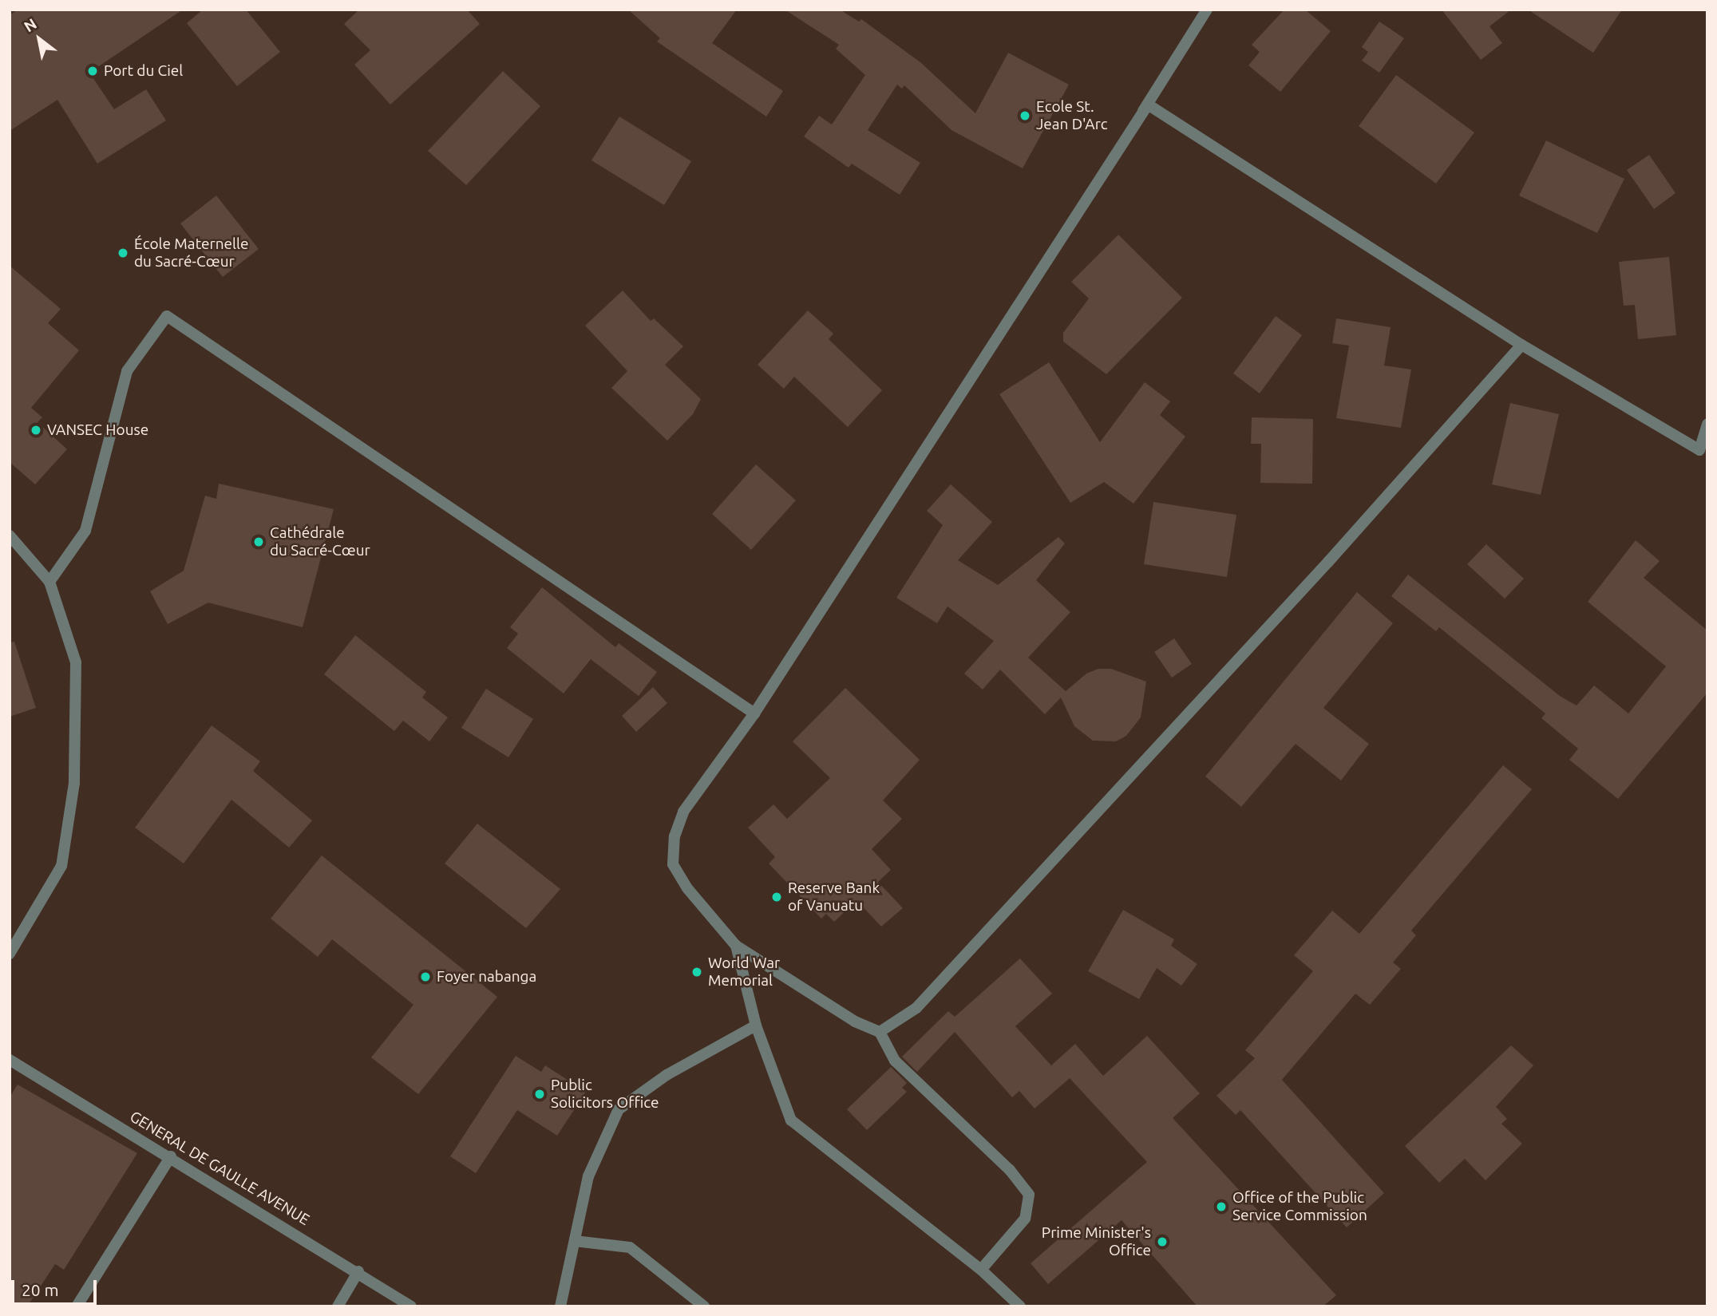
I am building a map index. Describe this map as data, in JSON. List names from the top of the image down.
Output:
{
  "streets": {
    "street": ["GENERAL DE GAULLE AVENUE"]
  },
  "places": [
    "Port du Ciel",
    "Ecole St. Jean D'Arc",
    "École Maternelle du Sacré-Cœur",
    "VANSEC House",
    "Cathédrale du Sacré-Cœur",
    "Reserve Bank of Vanuatu",
    "World War Memorial",
    "Foyer nabanga",
    "Public Solicitors Office",
    "Office of the Public Service Commission",
    "Prime Minister's Office"
  ],
  "scale_bar": "20 m",
  "north": "top left"
}
